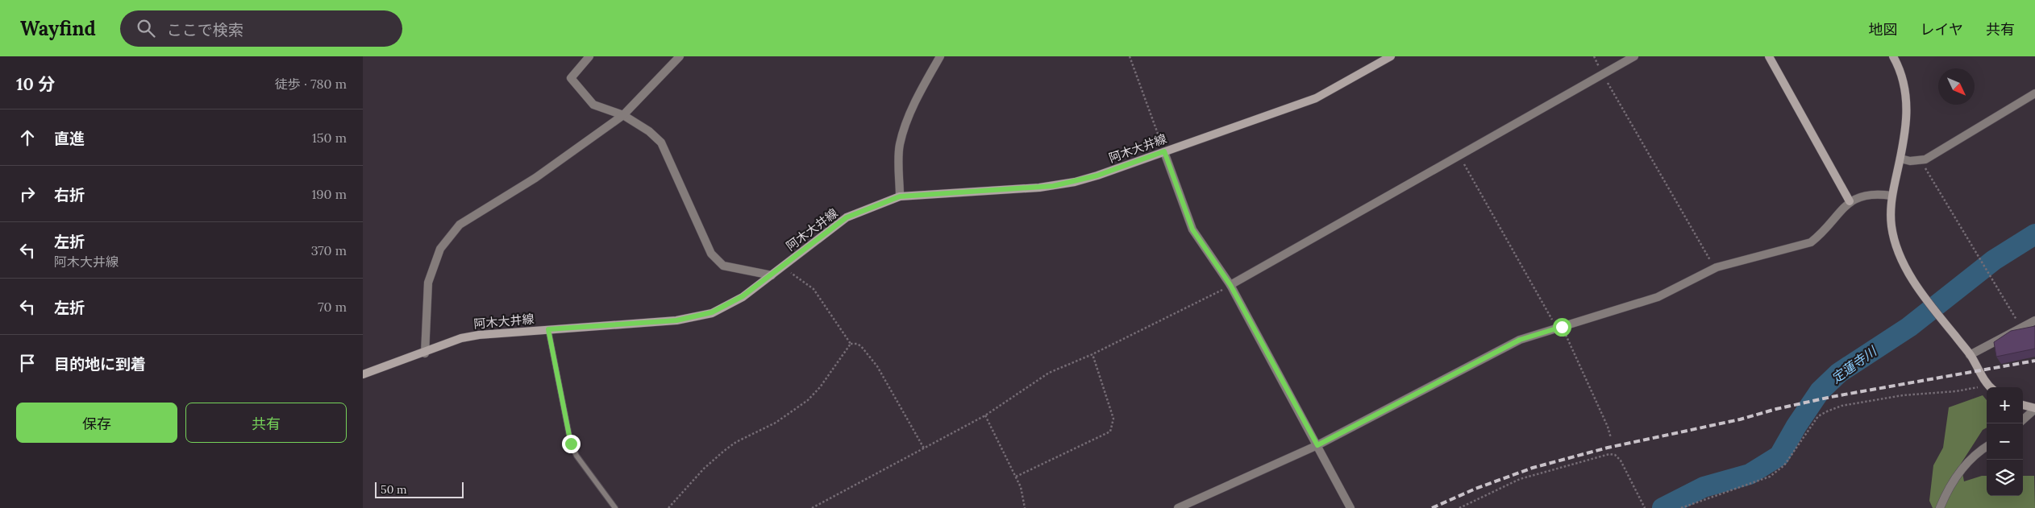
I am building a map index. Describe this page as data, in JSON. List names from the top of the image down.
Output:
{
  "streets": {
    "main road": ["阿木大井線"]
  },
  "water": ["定蓮寺川"],
  "scale_bar": "50 m",
  "north": "bottom right",
  "page": {
    "header": "Wayfind",
    "search": "ここで検索",
    "nav": ["地図", "レイヤ", "共有"],
    "heading": ["10 分", "徒歩 · 780 m"],
    "list": [
      ["直進", "150 m"],
      ["右折", "190 m"],
      ["左折", "阿木大井線", "370 m"],
      ["左折", "70 m"],
      "目的地に到着"
    ],
    "map_buttons": ["+", "−"],
    "buttons": ["保存", "共有"],
    "scale": "50 m"
  }
}
